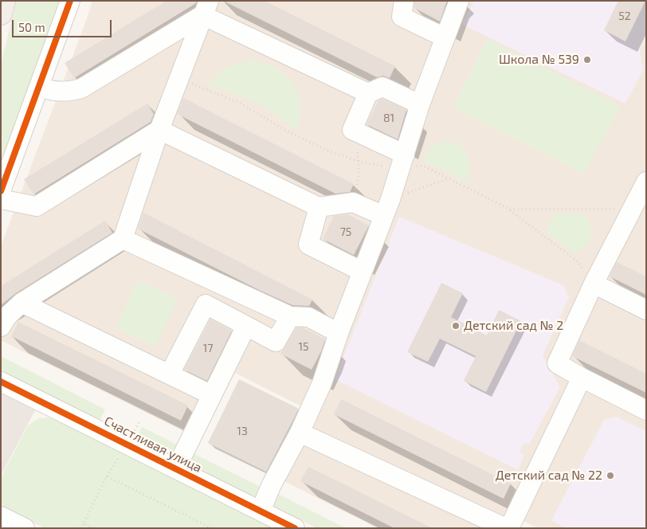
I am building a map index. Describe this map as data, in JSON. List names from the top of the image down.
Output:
{
  "streets": {
    "street": ["Счастливая улица"]
  },
  "places": ["Школа № 539", "Детский сад № 2", "Детский сад № 22"],
  "house_numbers": [
    "52",
    "81",
    "75",
    "15",
    "17",
    "13"
  ],
  "scale_bar": "50 m"
}
